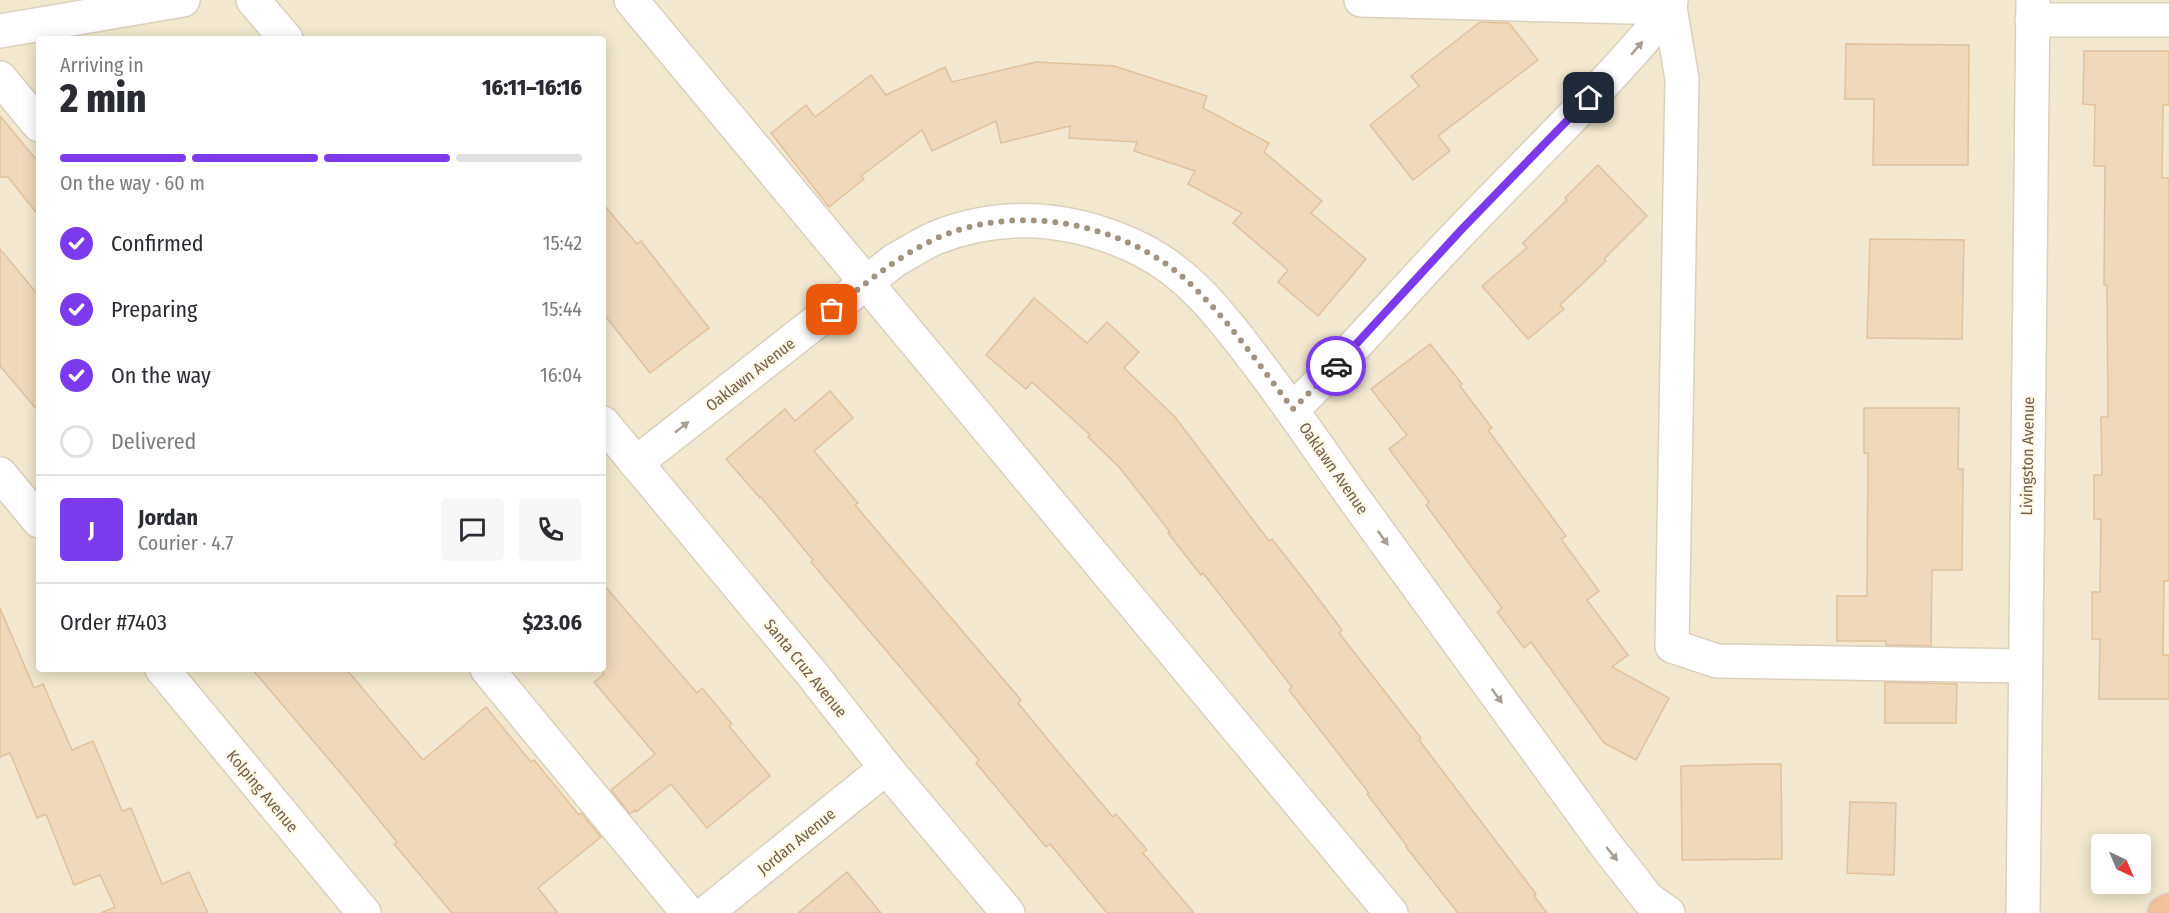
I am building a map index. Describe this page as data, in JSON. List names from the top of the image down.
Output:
{
  "streets": {
    "street": [
      "Oaklawn Avenue",
      "Livingston Avenue",
      "Santa Cruz Avenue",
      "Kolping Avenue",
      "Jordan Avenue"
    ]
  },
  "crossings": [
    ["Oaklawn Avenue", "Santa Cruz Avenue"],
    ["Santa Cruz Avenue", "Jordan Avenue"]
  ],
  "north": "bottom right",
  "page": {
    "heading": ["2 min", "Arriving in", "16:11–16:16"],
    "panel": [
      "Jordan",
      "Courier · 4.7",
      "Order #7403",
      "$23.06"
    ],
    "bar": "On the way · 60 m",
    "list": [
      ["Confirmed", "15:42"],
      ["Preparing", "15:44"],
      ["On the way", "16:04"],
      "Delivered"
    ],
    "round": "J"
  }
}
